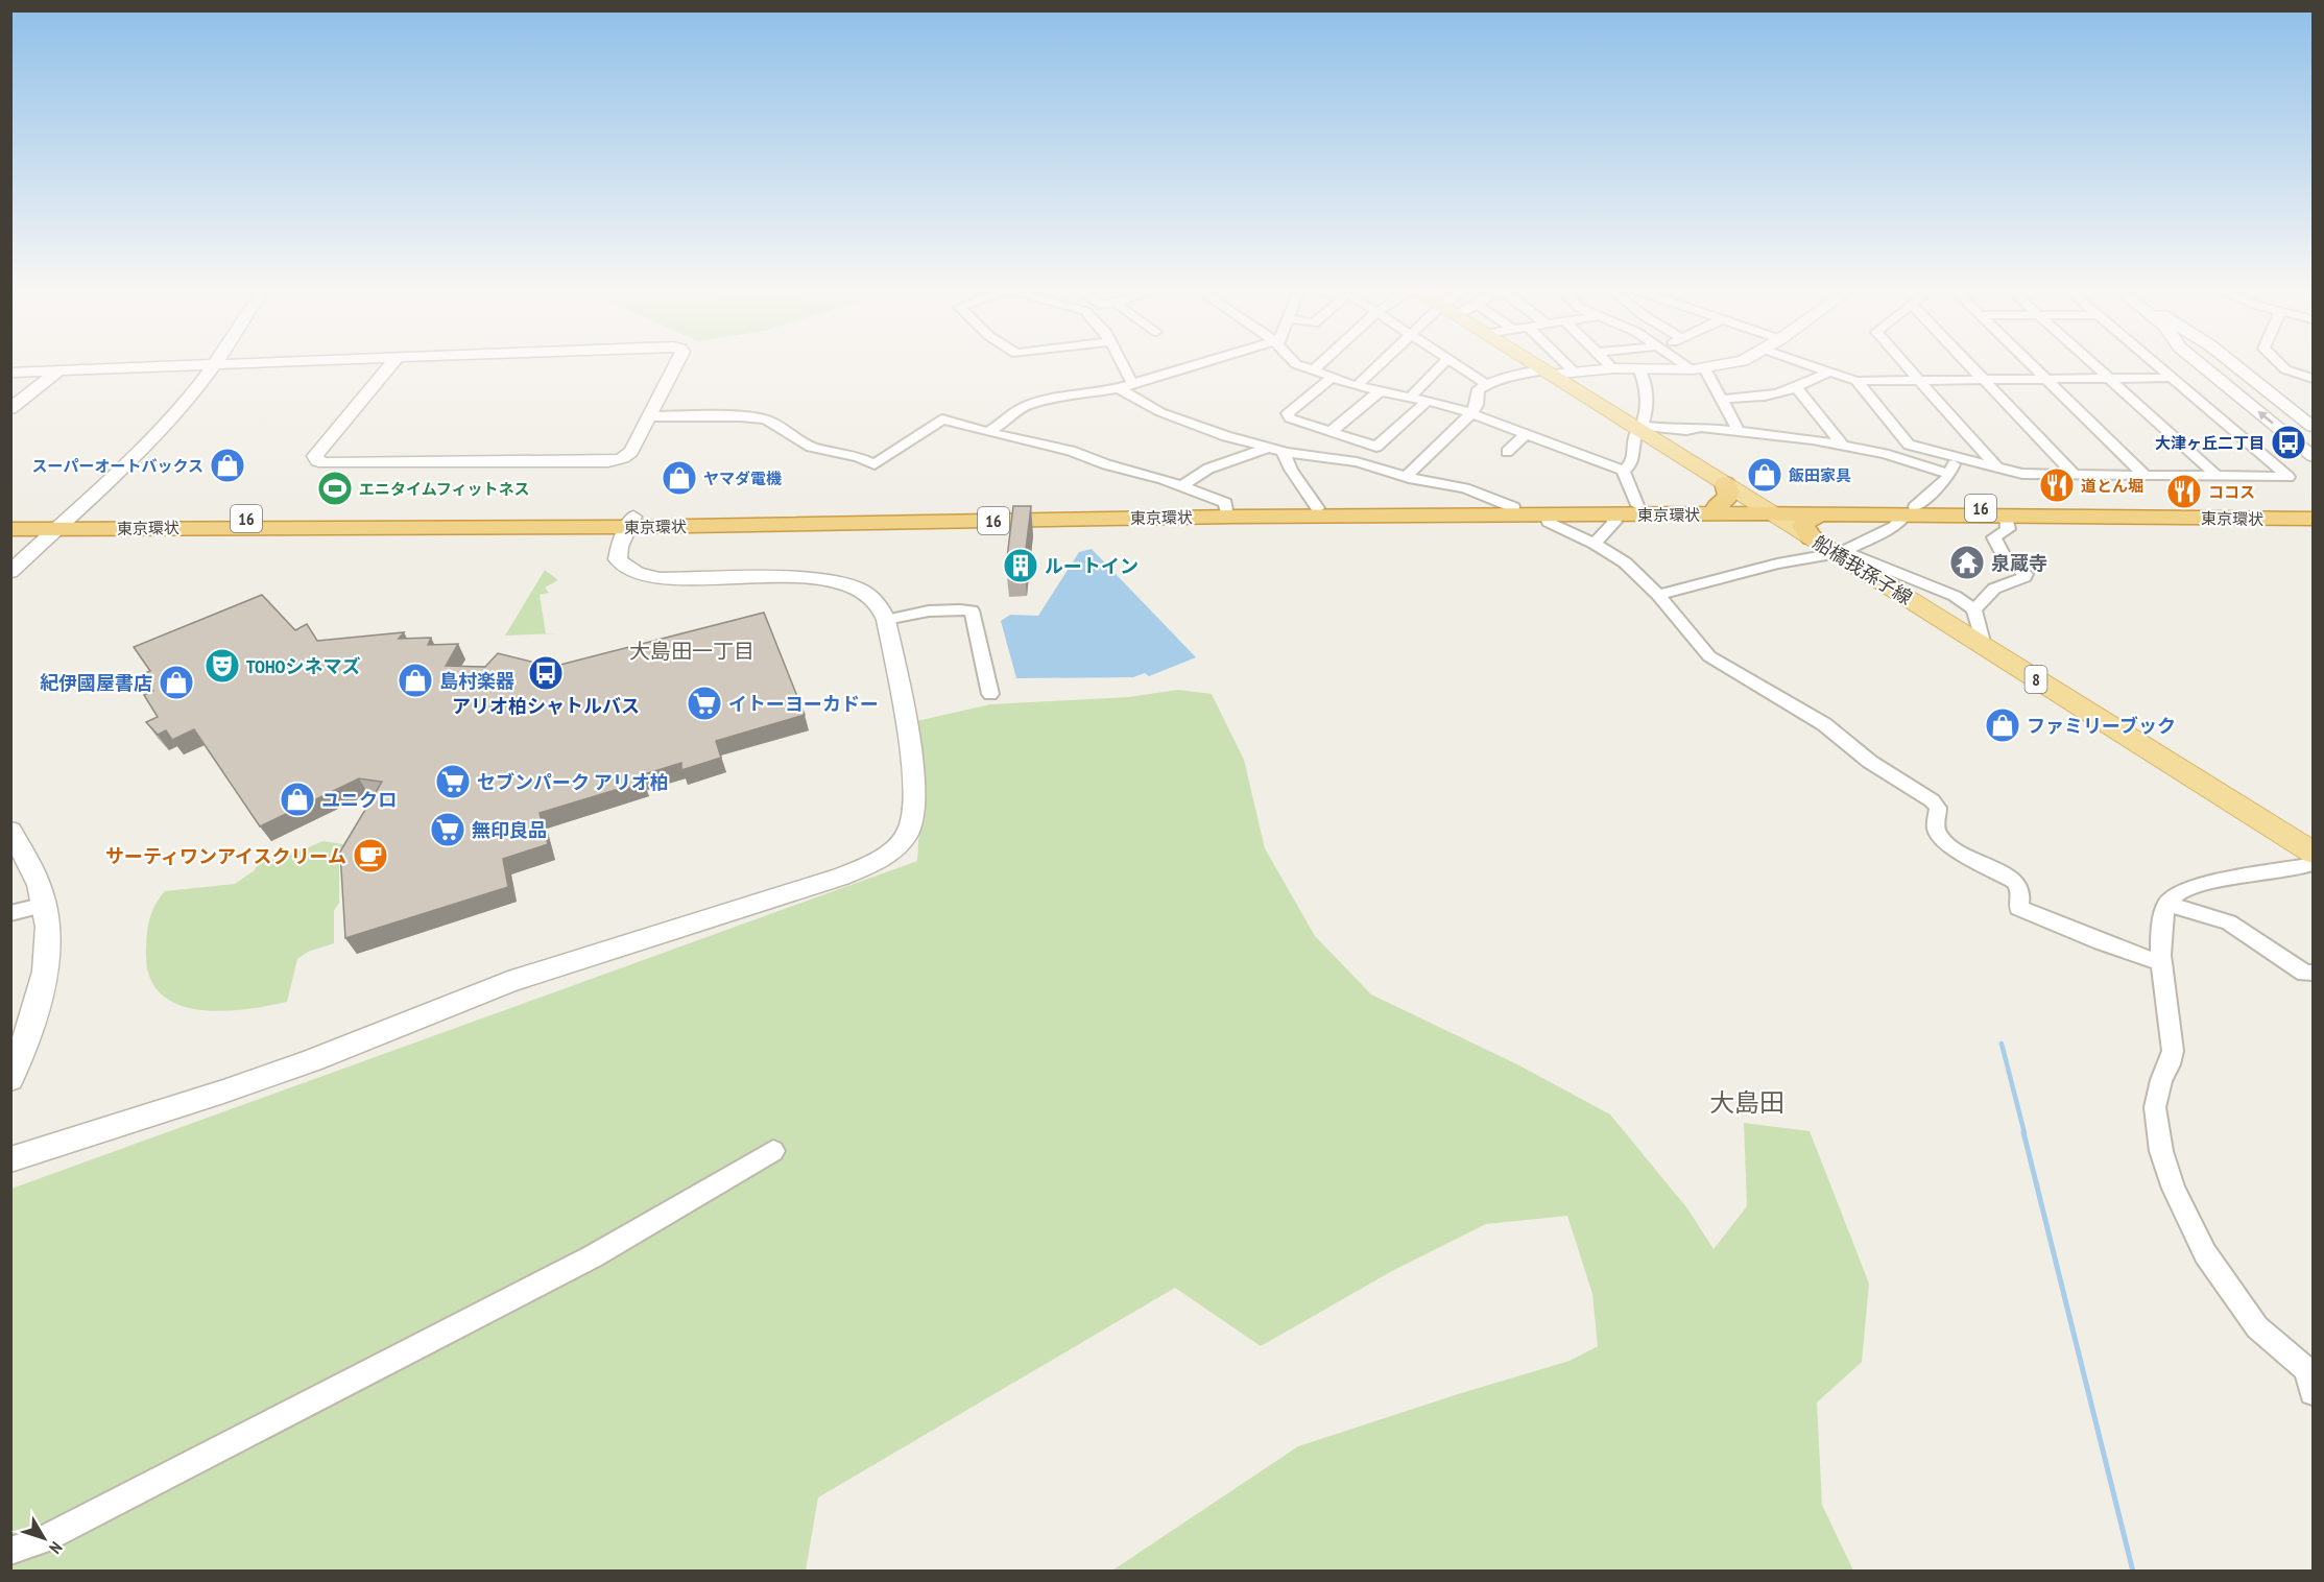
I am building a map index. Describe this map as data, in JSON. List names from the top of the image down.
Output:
{
  "streets": {
    "highway": ["16", "東京環状"],
    "main road": ["船橋我孫子線", "8"]
  },
  "crossings": [
    ["東京環状", "船橋我孫子線"]
  ],
  "districts": ["大島田一丁目", "大島田"],
  "places": {
    "bus stop": ["大津ヶ丘二丁目", "アリオ柏シャトルバス"],
    "shop": [
      "スーパーオートバックス",
      "飯田家具",
      "ヤマダ電機",
      "島村楽器",
      "紀伊國屋書店",
      "ファミリーブック",
      "ユニクロ"
    ],
    "restaurant": ["道とん堀", "ココス"],
    "sports": ["エニタイムフィットネス"],
    "temple": ["泉蔵寺"],
    "building": ["ルートイン"],
    "theatre": ["TOHOシネマズ"],
    "supermarket": ["イトーヨーカドー", "セブンパーク アリオ柏", "無印良品"],
    "cafe": ["サーティワンアイスクリーム"]
  },
  "north": "bottom right"
}
